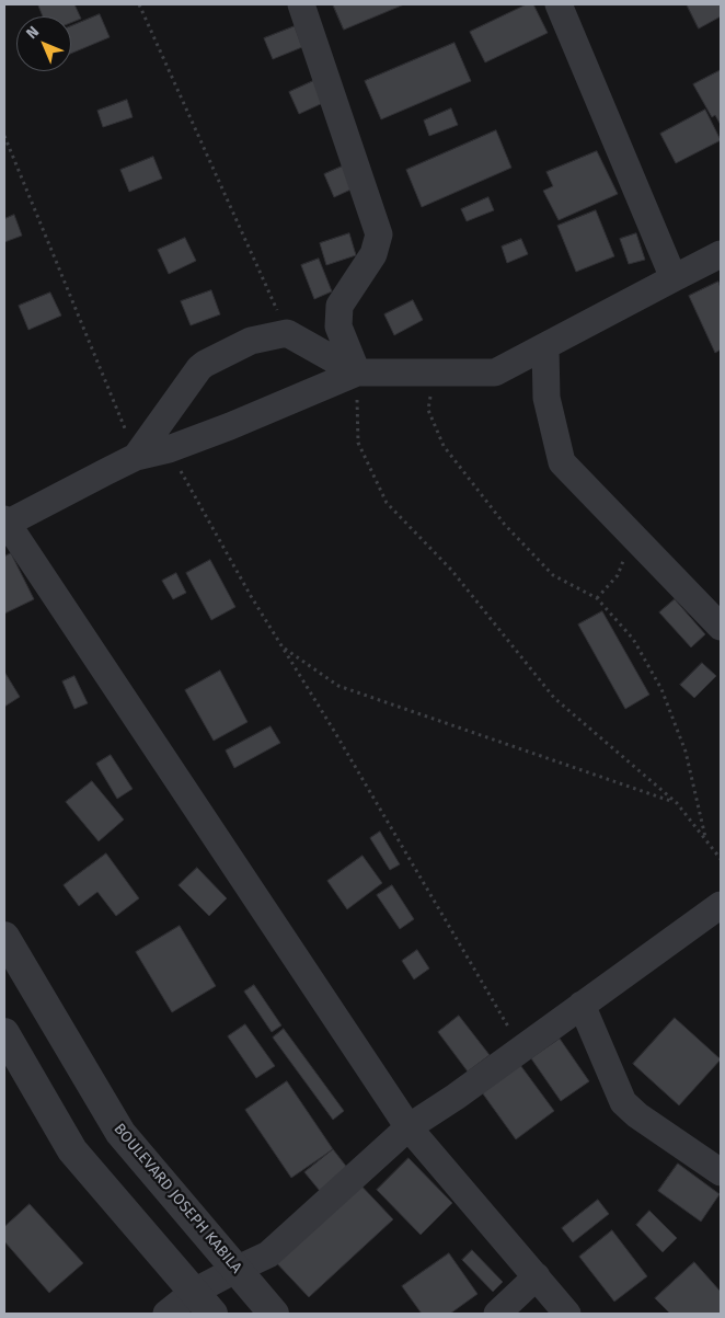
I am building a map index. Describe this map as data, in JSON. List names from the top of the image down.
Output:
{
  "streets": {
    "street": ["BOULEVARD JOSEPH KABILA"]
  },
  "north": "top left"
}
